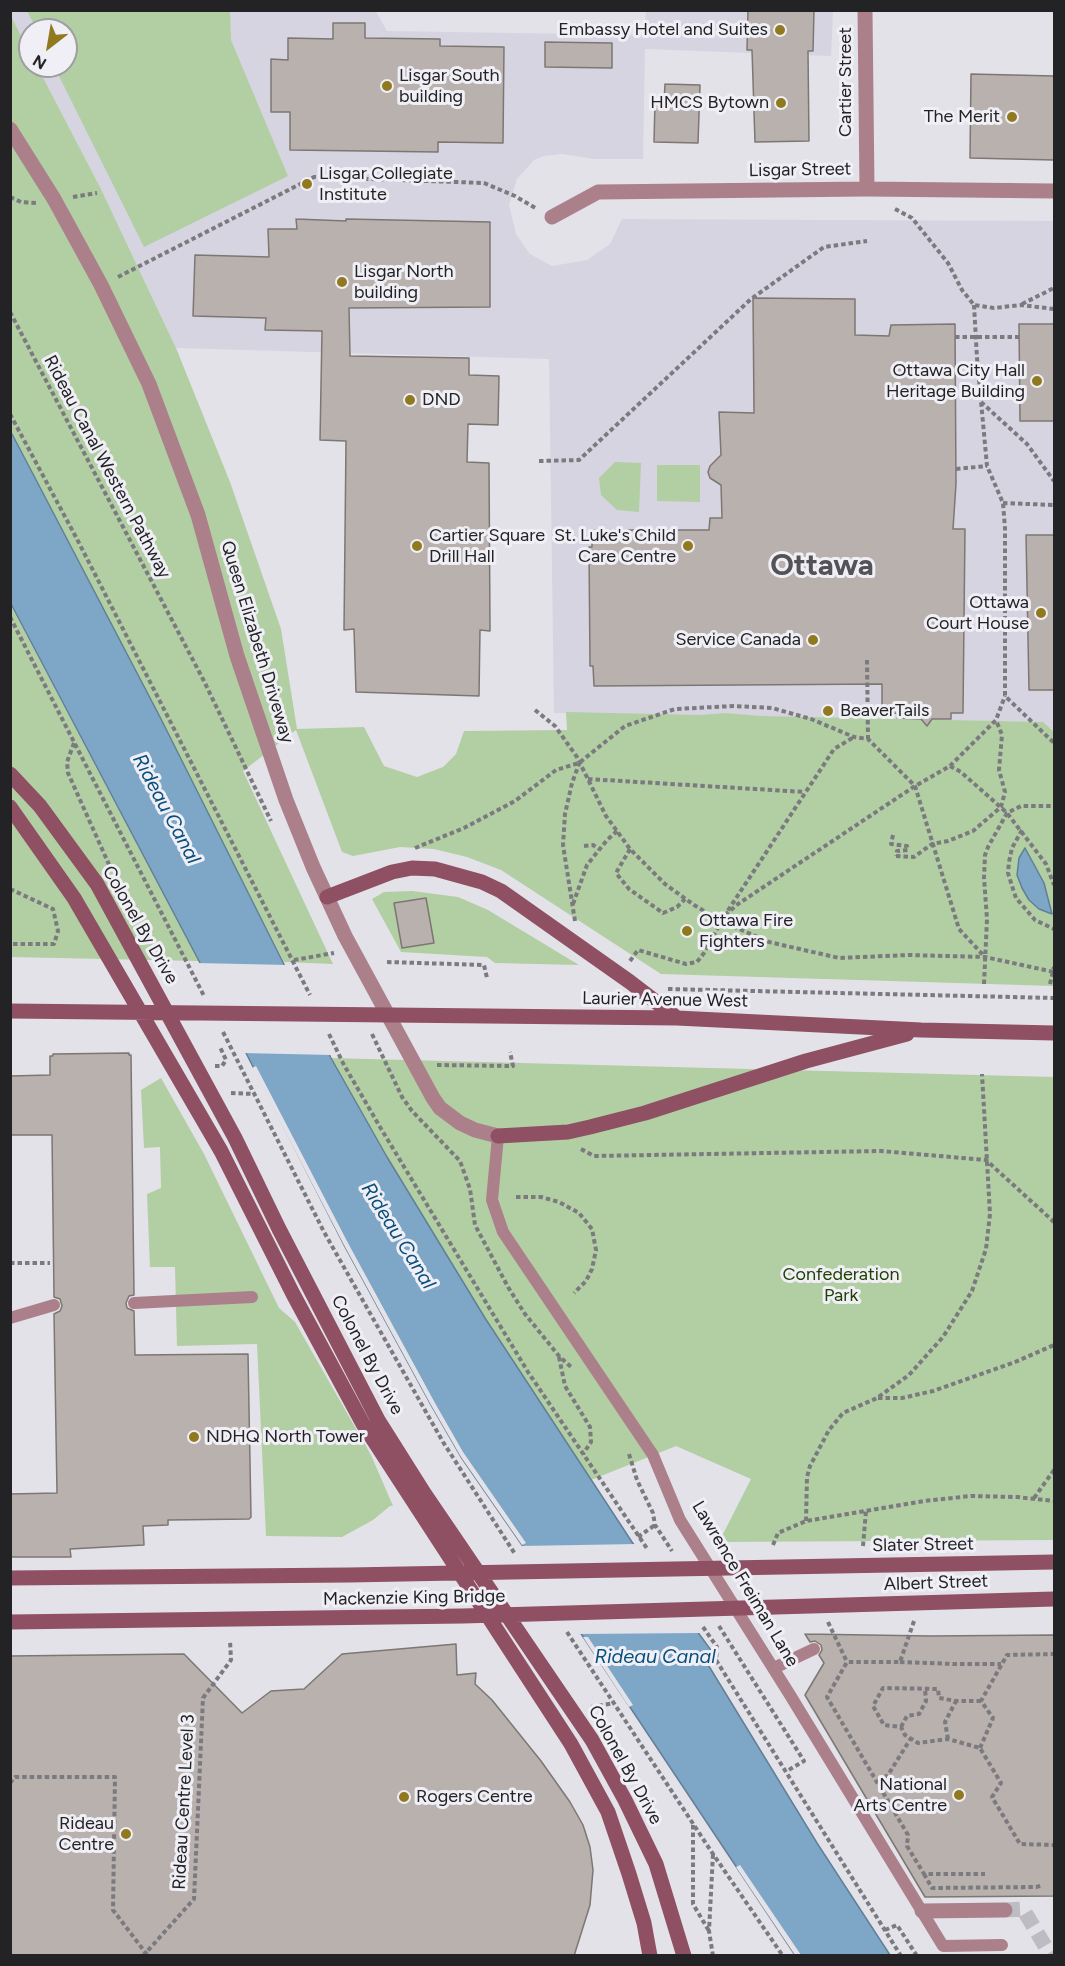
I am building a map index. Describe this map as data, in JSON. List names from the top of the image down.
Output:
{
  "streets": {
    "main road": [
      "Colonel By Drive",
      "Laurier Avenue West",
      "Slater Street",
      "Albert Street",
      "Mackenzie King Bridge"
    ],
    "street": ["Cartier Street", "Lisgar Street", "Queen Elizabeth Driveway"],
    "lane": ["Lawrence Freiman Lane"],
    "path": ["Rideau Canal Western Pathway", "Rideau Centre Level 3"]
  },
  "crossings": [
    ["Cartier Street", "Lisgar Street"],
    ["Queen Elizabeth Driveway", "Lawrence Freiman Lane"],
    ["Slater Street", "Mackenzie King Bridge"],
    ["Albert Street", "Mackenzie King Bridge"]
  ],
  "districts": ["Ottawa"],
  "water": ["Rideau Canal"],
  "parks": ["Confederation Park"],
  "places": [
    "Embassy Hotel and Suites",
    "Lisgar South building",
    "HMCS Bytown",
    "The Merit",
    "Lisgar Collegiate Institute",
    "Lisgar North building",
    "Ottawa City Hall Heritage Building",
    "DND",
    "Cartier Square Drill Hall",
    "St. Luke's Child Care Centre",
    "Ottawa Court House",
    "Service Canada",
    "BeaverTails",
    "Ottawa Fire Fighters",
    "NDHQ North Tower",
    "National Arts Centre",
    "Rogers Centre",
    "Rideau Centre"
  ],
  "north": "bottom left"
}
